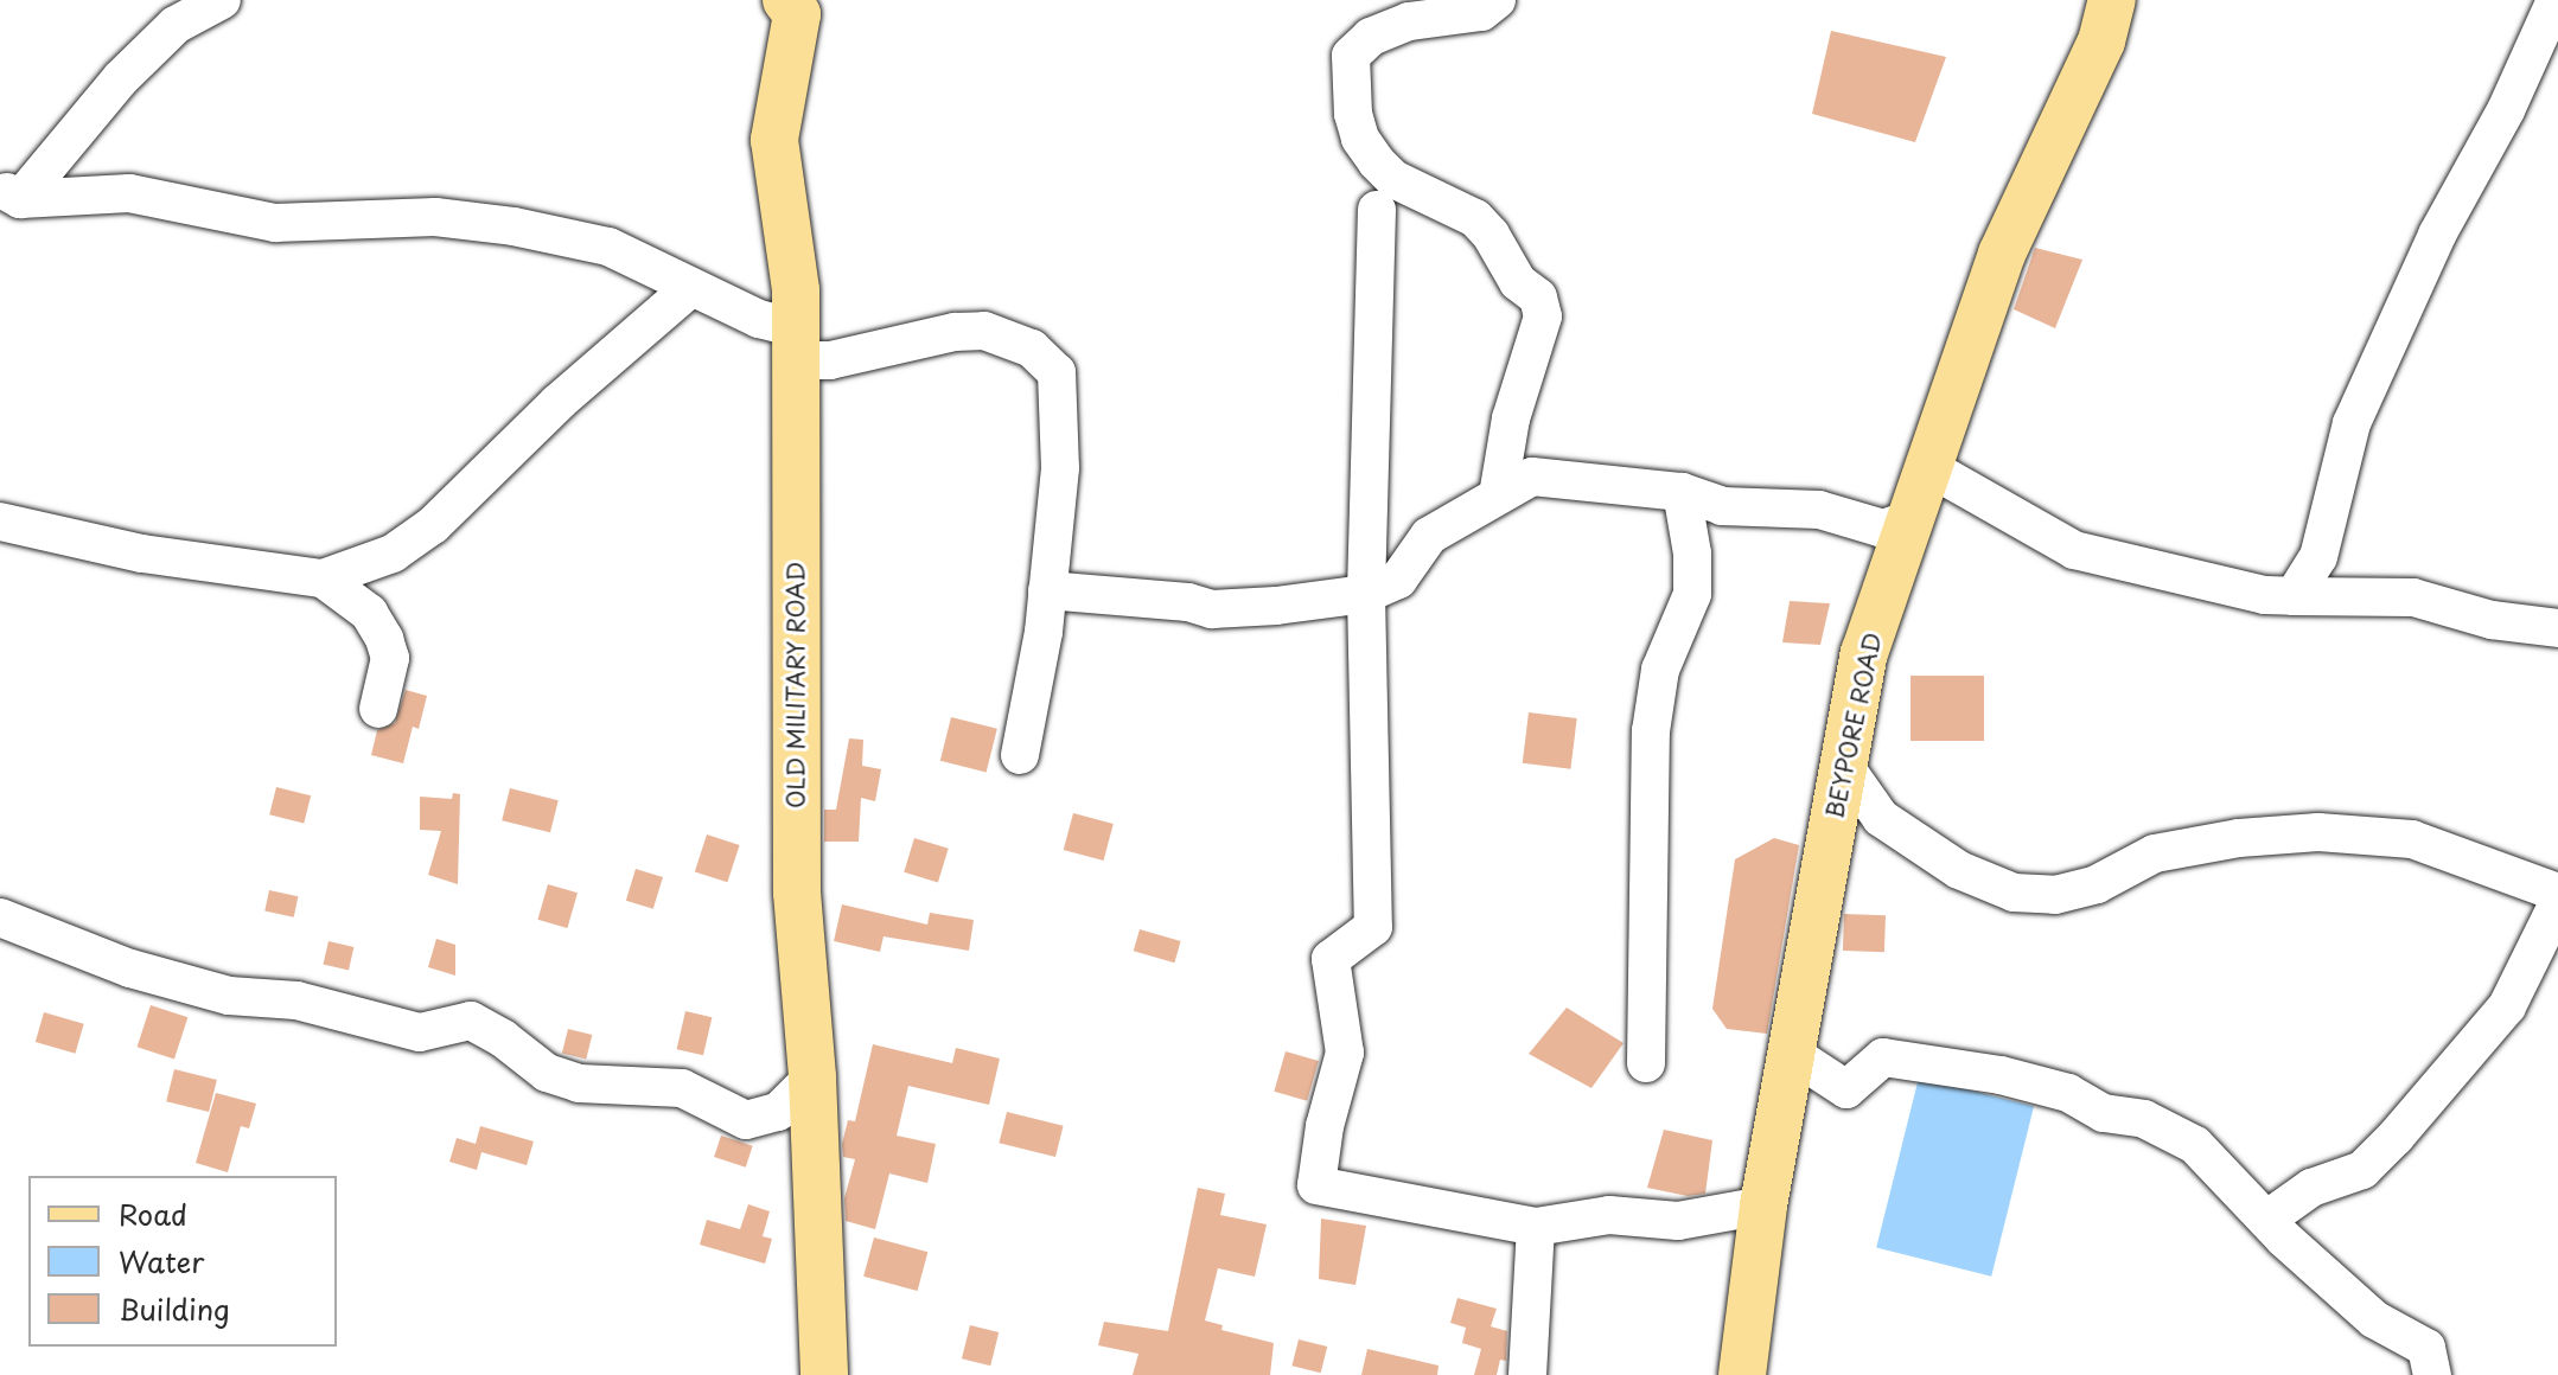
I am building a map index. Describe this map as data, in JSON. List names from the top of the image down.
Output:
{
  "streets": {
    "main road": ["OLD MILITARY ROAD", "BEYPORE ROAD"]
  },
  "legend": ["Road", "Water", "Building"]
}
